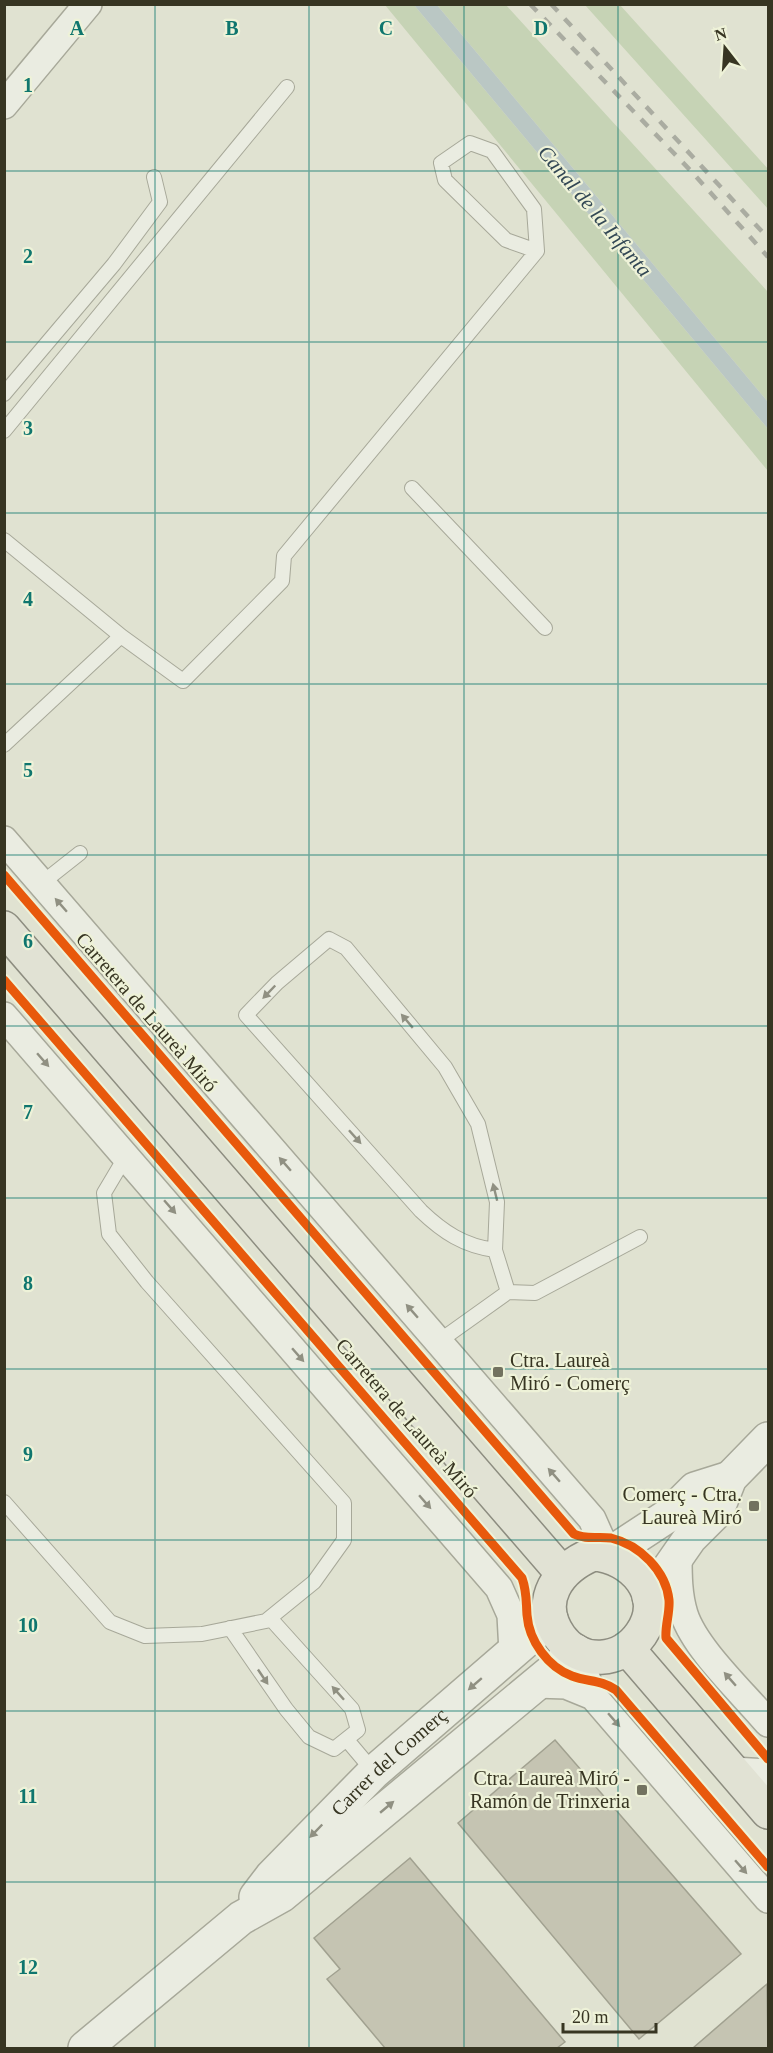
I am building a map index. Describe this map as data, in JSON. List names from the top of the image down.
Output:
{
  "streets": {
    "main road": ["Carretera de Laureà Miró"],
    "street": ["Carrer del Comerç"]
  },
  "crossings": [
    ["Carretera de Laureà Miró", "Carrer del Comerç"]
  ],
  "water": ["Canal de la Infanta"],
  "places": {
    "transit": ["Ctra. Laureà Miró - Comerç", "Comerç - Ctra. Laureà Miró", "Ctra. Laureà Miró - Ramón de Trinxeria"]
  },
  "scale_bar": "20 m",
  "north": "top",
  "grid": {
    "columns": [
      "A",
      "B",
      "C",
      "D"
    ],
    "rows": [
      "1",
      "2",
      "3",
      "4",
      "5",
      "6",
      "7",
      "8",
      "9",
      "10",
      "11",
      "12"
    ]
  }
}
